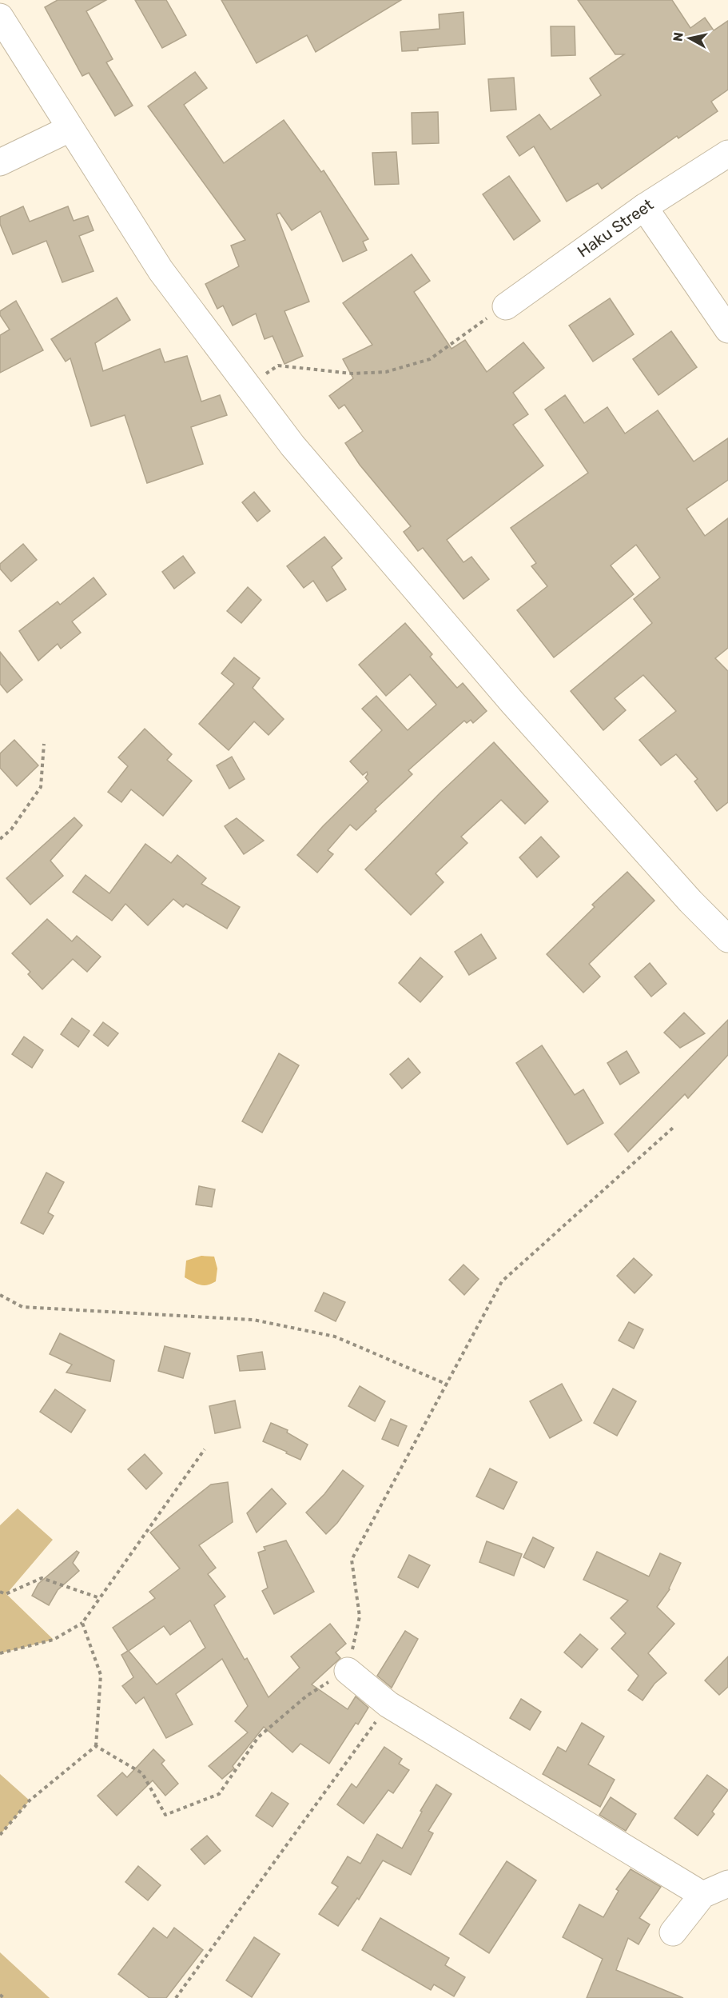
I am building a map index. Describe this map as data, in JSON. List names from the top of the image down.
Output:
{
  "streets": {
    "street": ["Haku Street"]
  },
  "north": "left"
}
